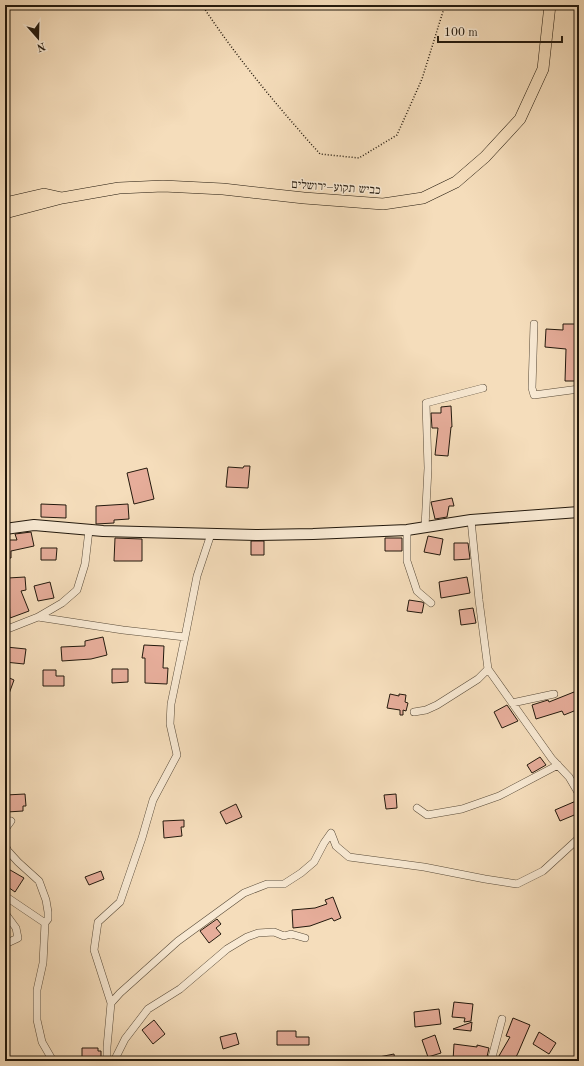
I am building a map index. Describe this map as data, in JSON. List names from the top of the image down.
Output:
{
  "streets": {
    "main road": ["כביש תקוע–ירושלים"]
  },
  "scale_bar": "100 m",
  "north": "bottom"
}
